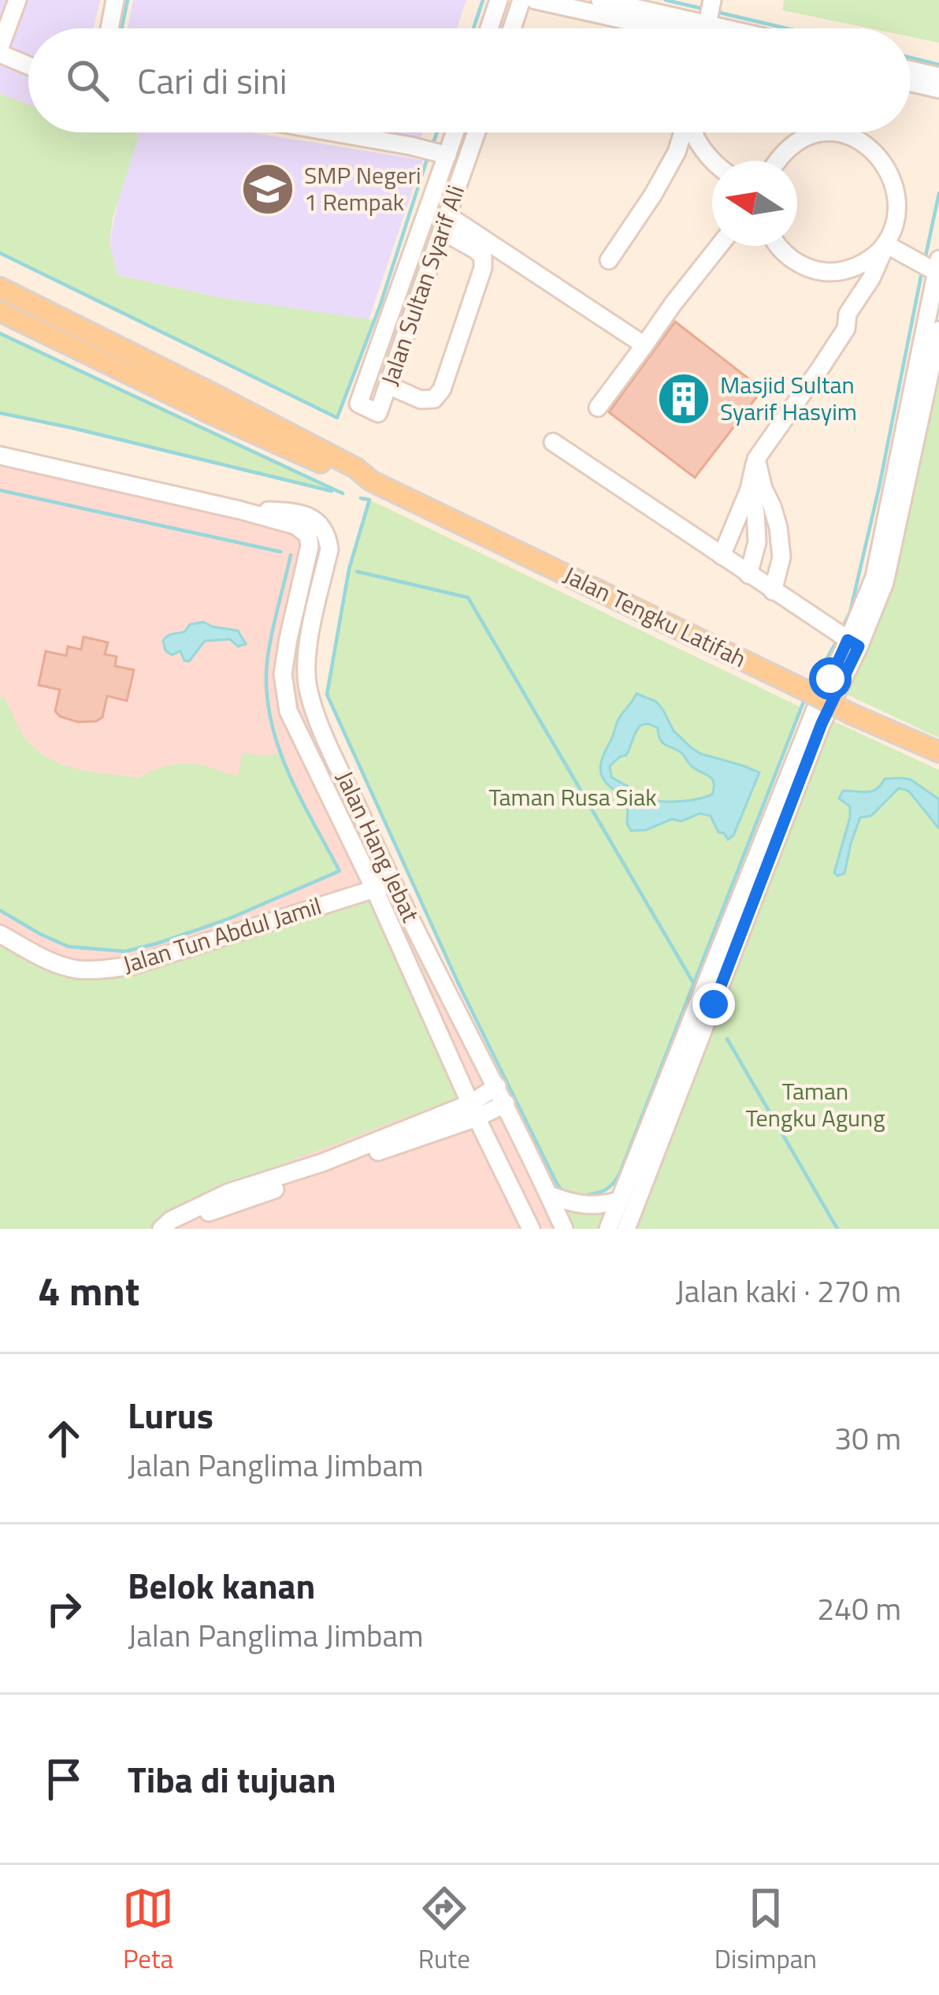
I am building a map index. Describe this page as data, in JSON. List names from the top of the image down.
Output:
{
  "streets": {
    "main road": ["Jalan Tengku Latifah"],
    "street": ["Jalan Sultan Syarif Ali", "Jalan Hang Jebat", "Jalan Tun Abdul Jamil"]
  },
  "crossings": [
    ["Jalan Hang Jebat", "Jalan Tun Abdul Jamil"]
  ],
  "parks": ["Taman Rusa Siak", "Taman Tengku Agung"],
  "places": {
    "school or university": ["SMP Negeri 1 Rempak"],
    "building": ["Masjid Sultan Syarif Hasyim"]
  },
  "north": "left",
  "page": {
    "search": "Cari di sini",
    "heading": ["4 mnt", "Jalan kaki · 270 m"],
    "list": [
      ["Lurus", "Jalan Panglima Jimbam", "30 m"],
      ["Belok kanan", "Jalan Panglima Jimbam", "240 m"],
      "Tiba di tujuan"
    ],
    "nav": ["Peta", "Rute", "Disimpan"]
  }
}
